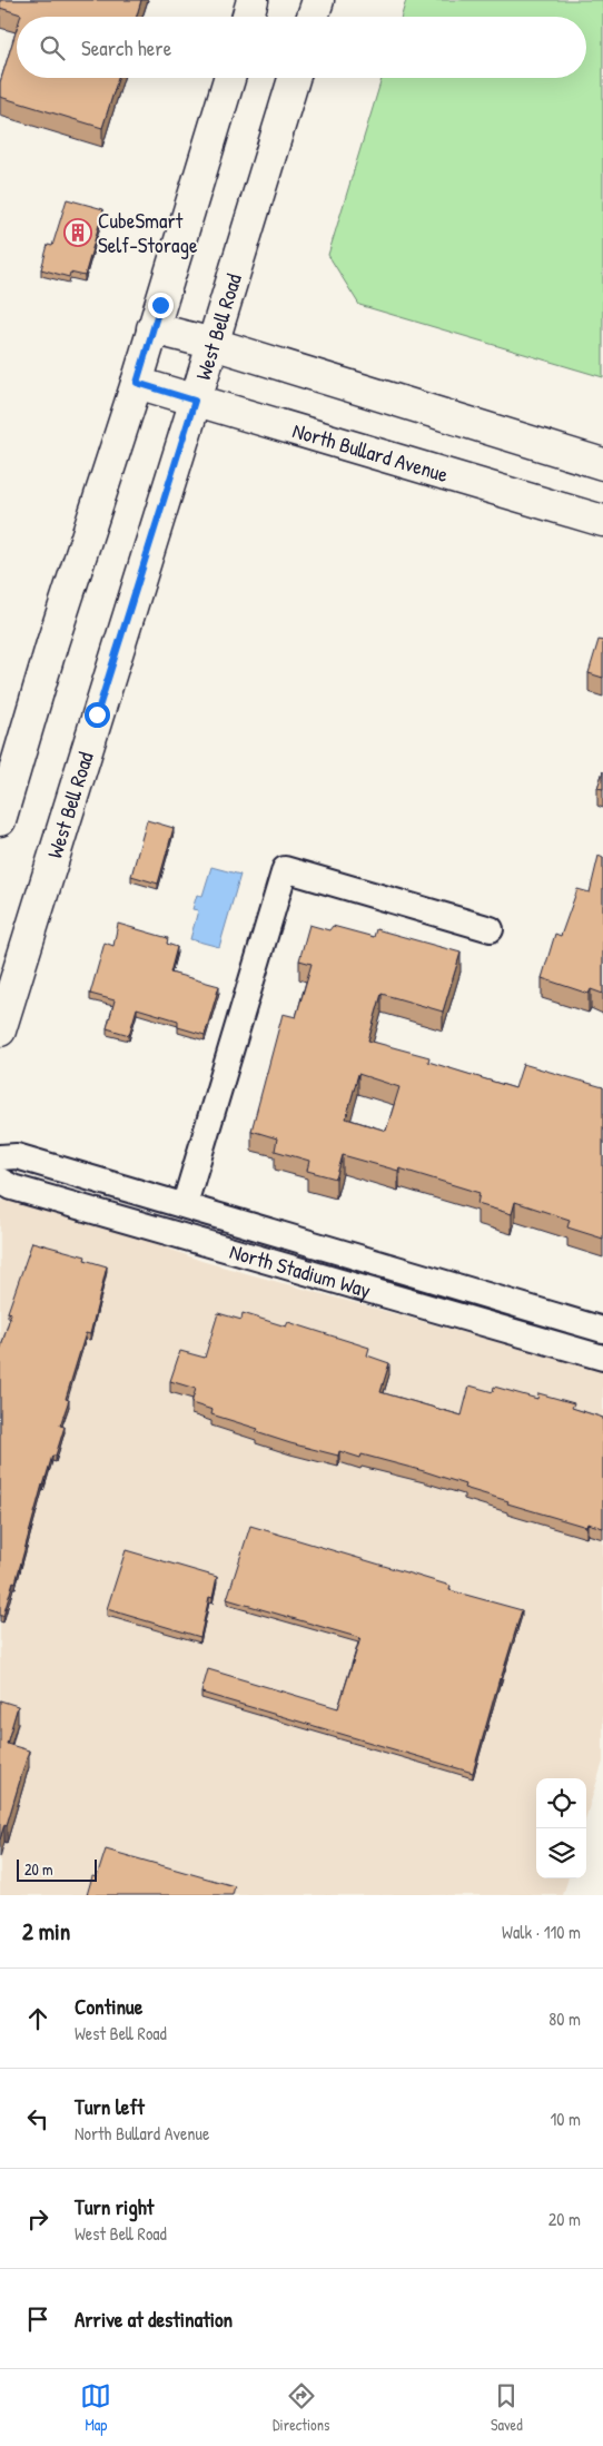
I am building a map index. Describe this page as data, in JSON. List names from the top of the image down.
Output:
{
  "streets": {
    "main road": ["West Bell Road", "North Bullard Avenue"],
    "street": ["North Stadium Way"]
  },
  "crossings": [
    ["West Bell Road", "North Bullard Avenue"]
  ],
  "places": {
    "building": ["CubeSmart Self-Storage"]
  },
  "scale_bar": "20 m",
  "page": {
    "search": "Search here",
    "scale": "20 m",
    "heading": ["2 min", "Walk · 110 m"],
    "list": [
      ["Continue", "West Bell Road", "80 m"],
      ["Turn left", "North Bullard Avenue", "10 m"],
      ["Turn right", "West Bell Road", "20 m"],
      "Arrive at destination"
    ],
    "nav": ["Map", "Directions", "Saved"]
  }
}
